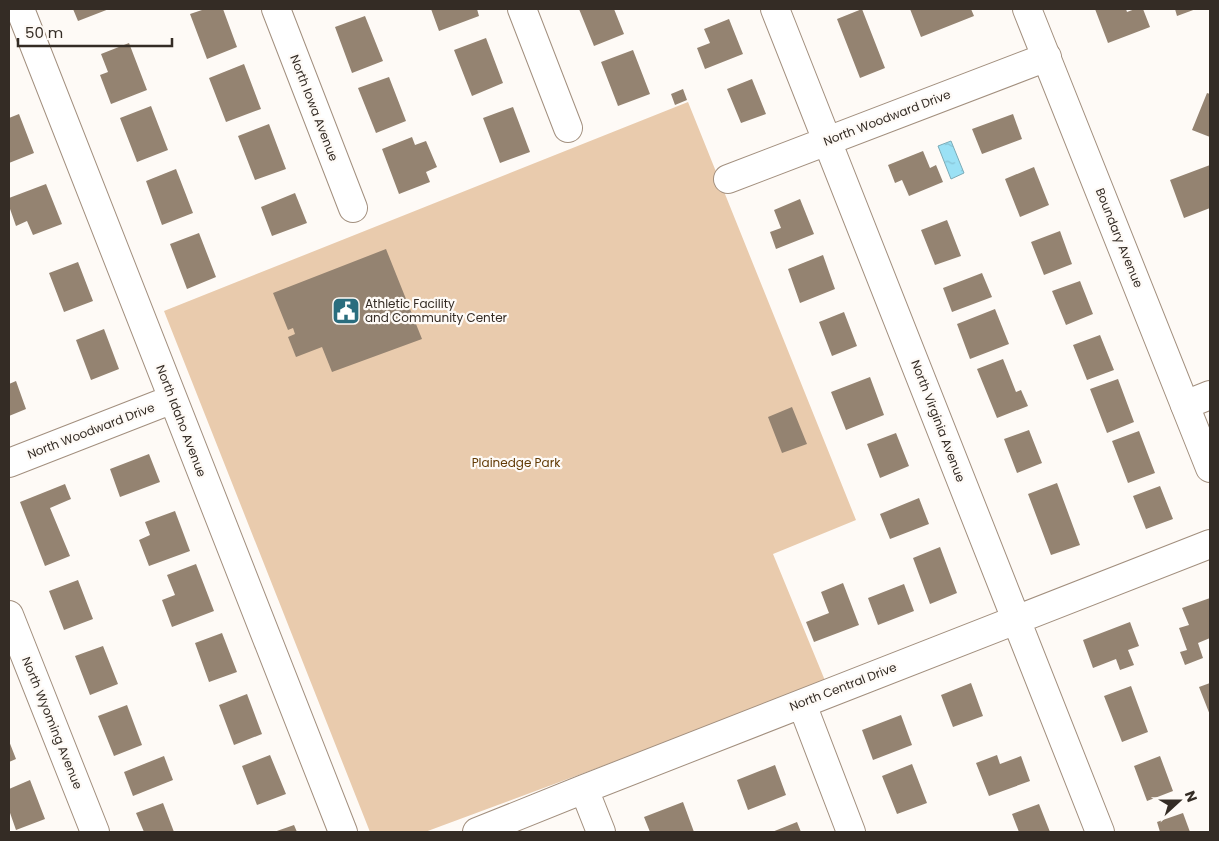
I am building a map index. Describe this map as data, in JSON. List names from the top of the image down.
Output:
{
  "streets": {
    "street": [
      "North Iowa Avenue",
      "North Woodward Drive",
      "Boundary Avenue",
      "North Idaho Avenue",
      "North Virginia Avenue",
      "North Central Drive",
      "North Wyoming Avenue"
    ]
  },
  "crossings": [
    ["North Woodward Drive", "Boundary Avenue"],
    ["North Woodward Drive", "North Idaho Avenue"],
    ["North Woodward Drive", "North Virginia Avenue"],
    ["North Virginia Avenue", "North Central Drive"]
  ],
  "parks": ["Plainedge Park"],
  "places": {
    "public building": ["Athletic Facility and Community Center"]
  },
  "scale_bar": "50 m",
  "north": "right"
}
